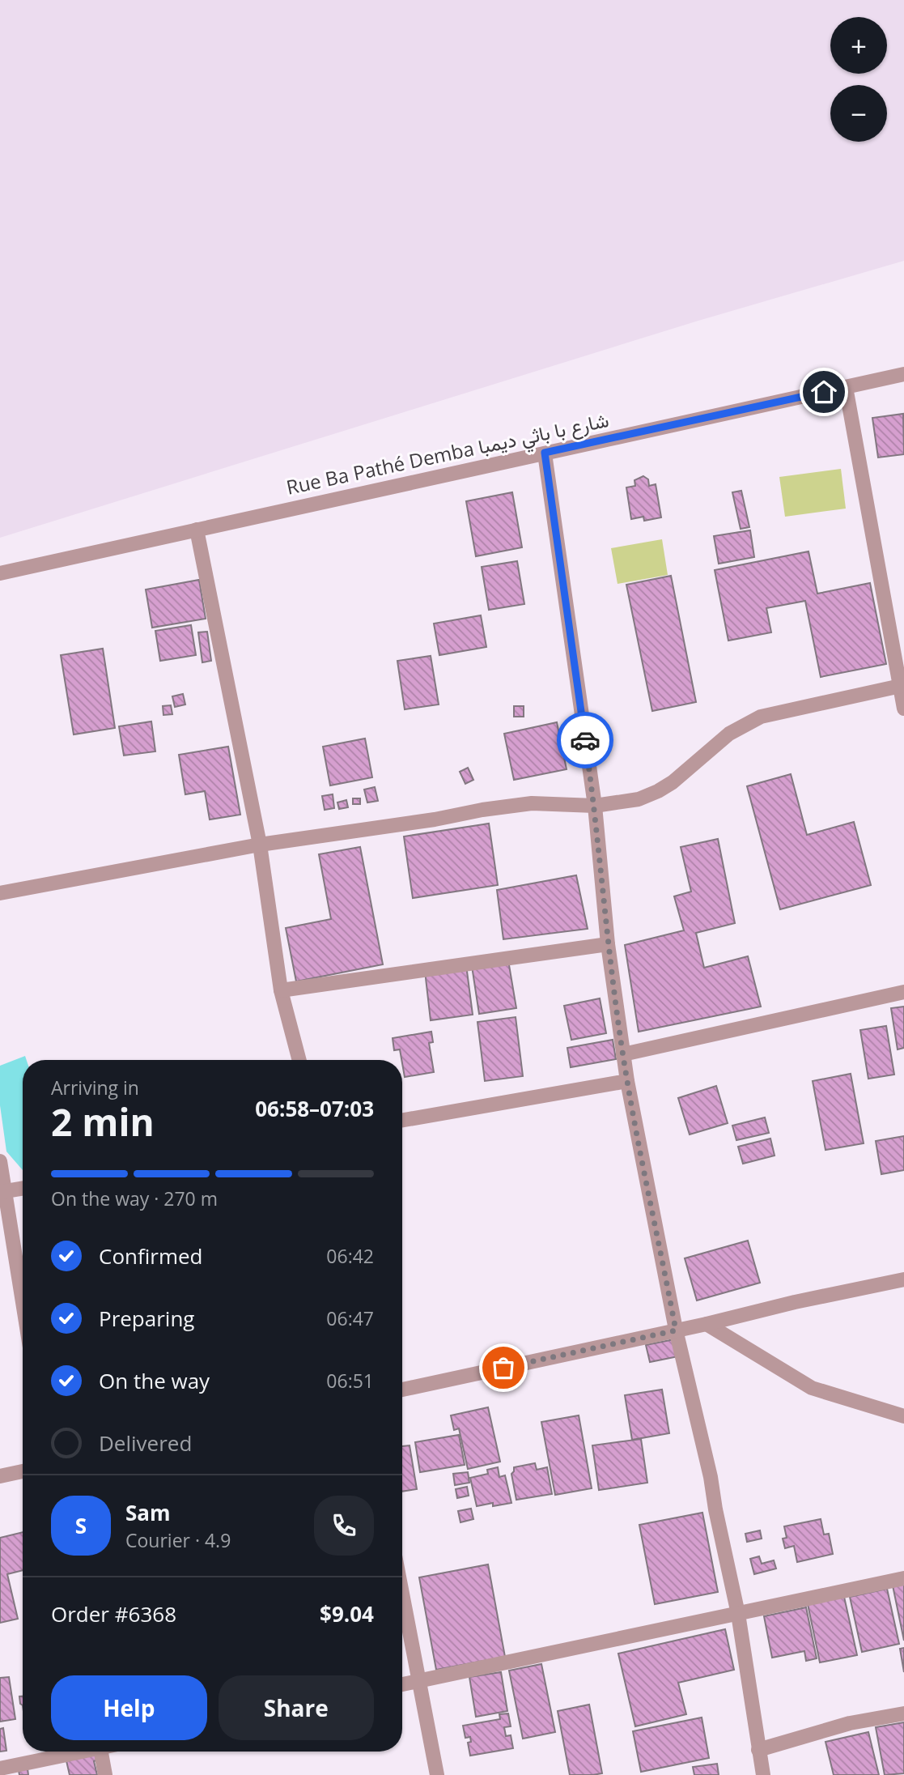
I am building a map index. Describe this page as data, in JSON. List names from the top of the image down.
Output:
{
  "streets": {
    "street": ["Rue Ba Pathé Demba شارع با باثي ديمبا"]
  },
  "page": {
    "map_buttons": ["+", "−"],
    "heading": ["2 min", "Arriving in", "06:58–07:03"],
    "panel": [
      "Sam",
      "Courier · 4.9",
      "Order #6368",
      "$9.04"
    ],
    "bar": "On the way · 270 m",
    "list": [
      ["Confirmed", "06:42"],
      ["Preparing", "06:47"],
      ["On the way", "06:51"],
      "Delivered"
    ],
    "round": "S",
    "buttons": ["Help", "Share"]
  }
}
